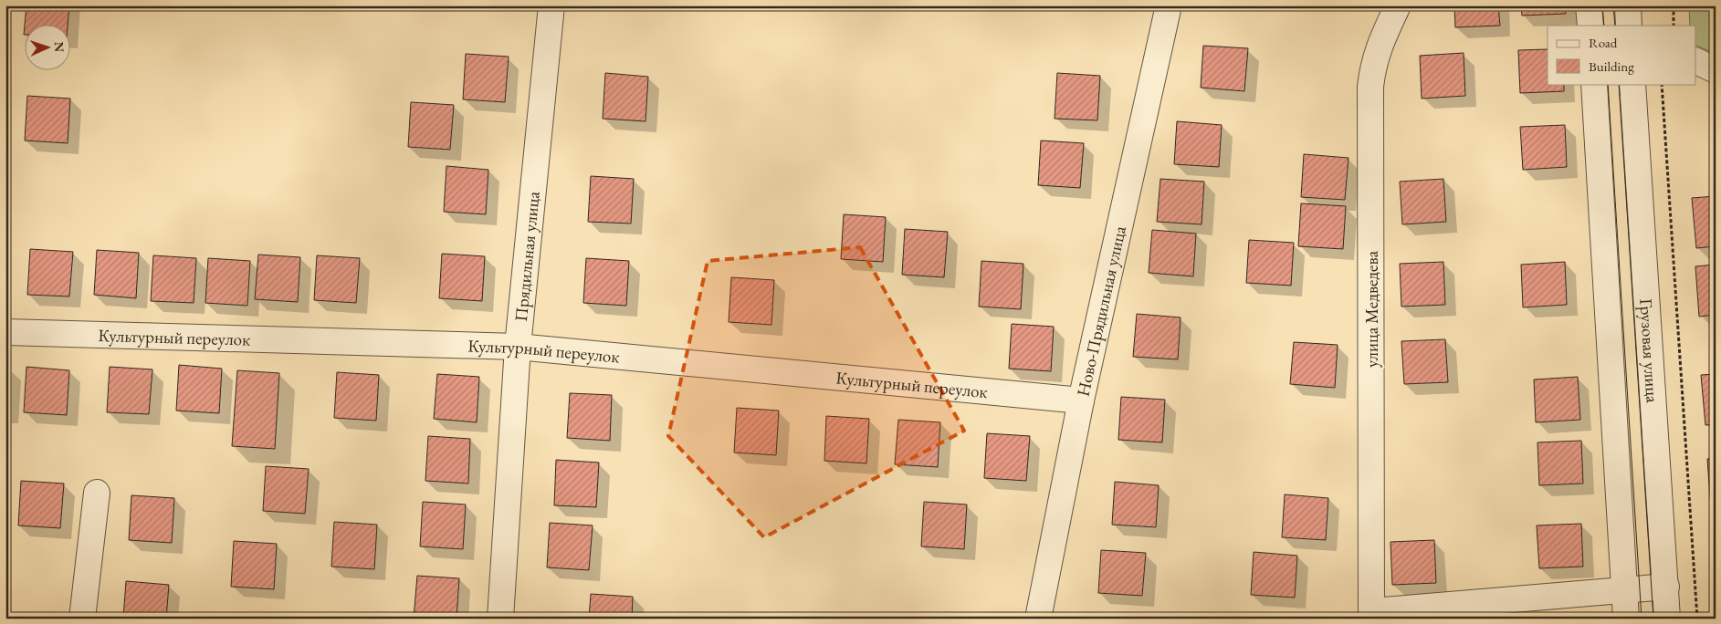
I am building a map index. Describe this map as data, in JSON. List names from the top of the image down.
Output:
{
  "streets": {
    "street": [
      "Прядильная улица",
      "улица Медведева",
      "Ново-Прядильная улица",
      "Культурный переулок",
      "Грузовая улица"
    ]
  },
  "crossings": [
    ["Прядильная улица", "Культурный переулок"],
    ["Ново-Прядильная улица", "Культурный переулок"]
  ],
  "legend": ["Road", "Building"],
  "north": "right"
}
